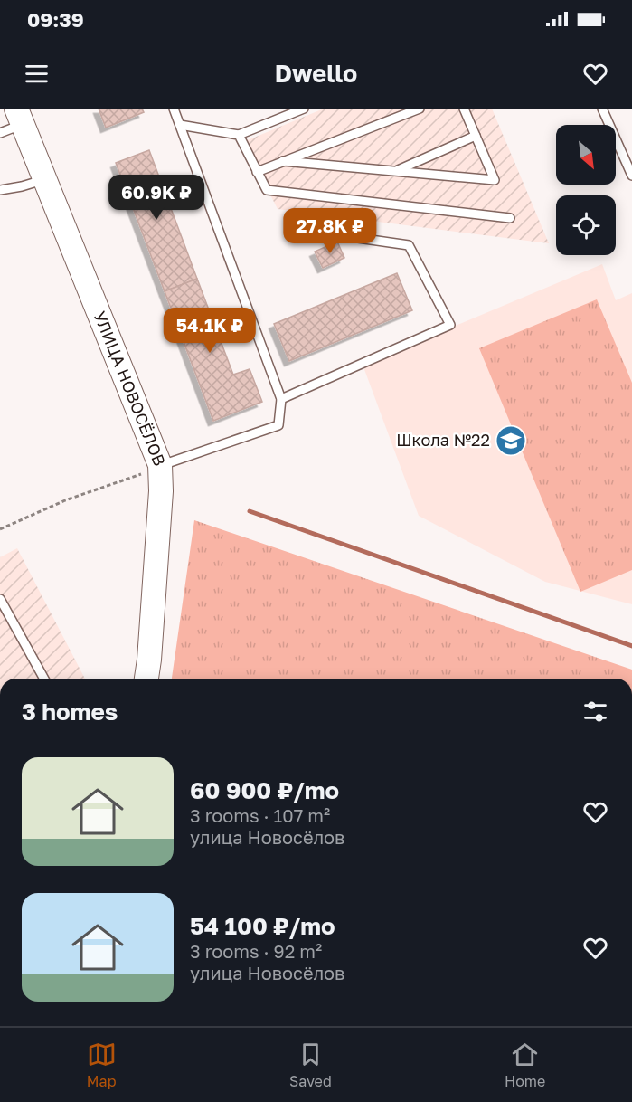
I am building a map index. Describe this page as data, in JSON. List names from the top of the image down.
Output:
{
  "streets": {
    "street": ["УЛИЦА НОВОСЁЛОВ"]
  },
  "places": {
    "school or university": ["Школа №22"]
  },
  "north": "bottom right",
  "page": {
    "status": "09:39",
    "header": "Dwello",
    "price": ["60.9K ₽", "27.8K ₽", "54.1K ₽"],
    "heading": "3 homes",
    "list": [
      {
        "name": "60 900 ₽/mo",
        "note": "3 rooms · 107 m² · улица Новосёлов"
      },
      {
        "name": "54 100 ₽/mo",
        "note": "3 rooms · 92 m² · улица Новосёлов"
      }
    ],
    "tabs": ["Map", "Saved", "Home"]
  }
}
